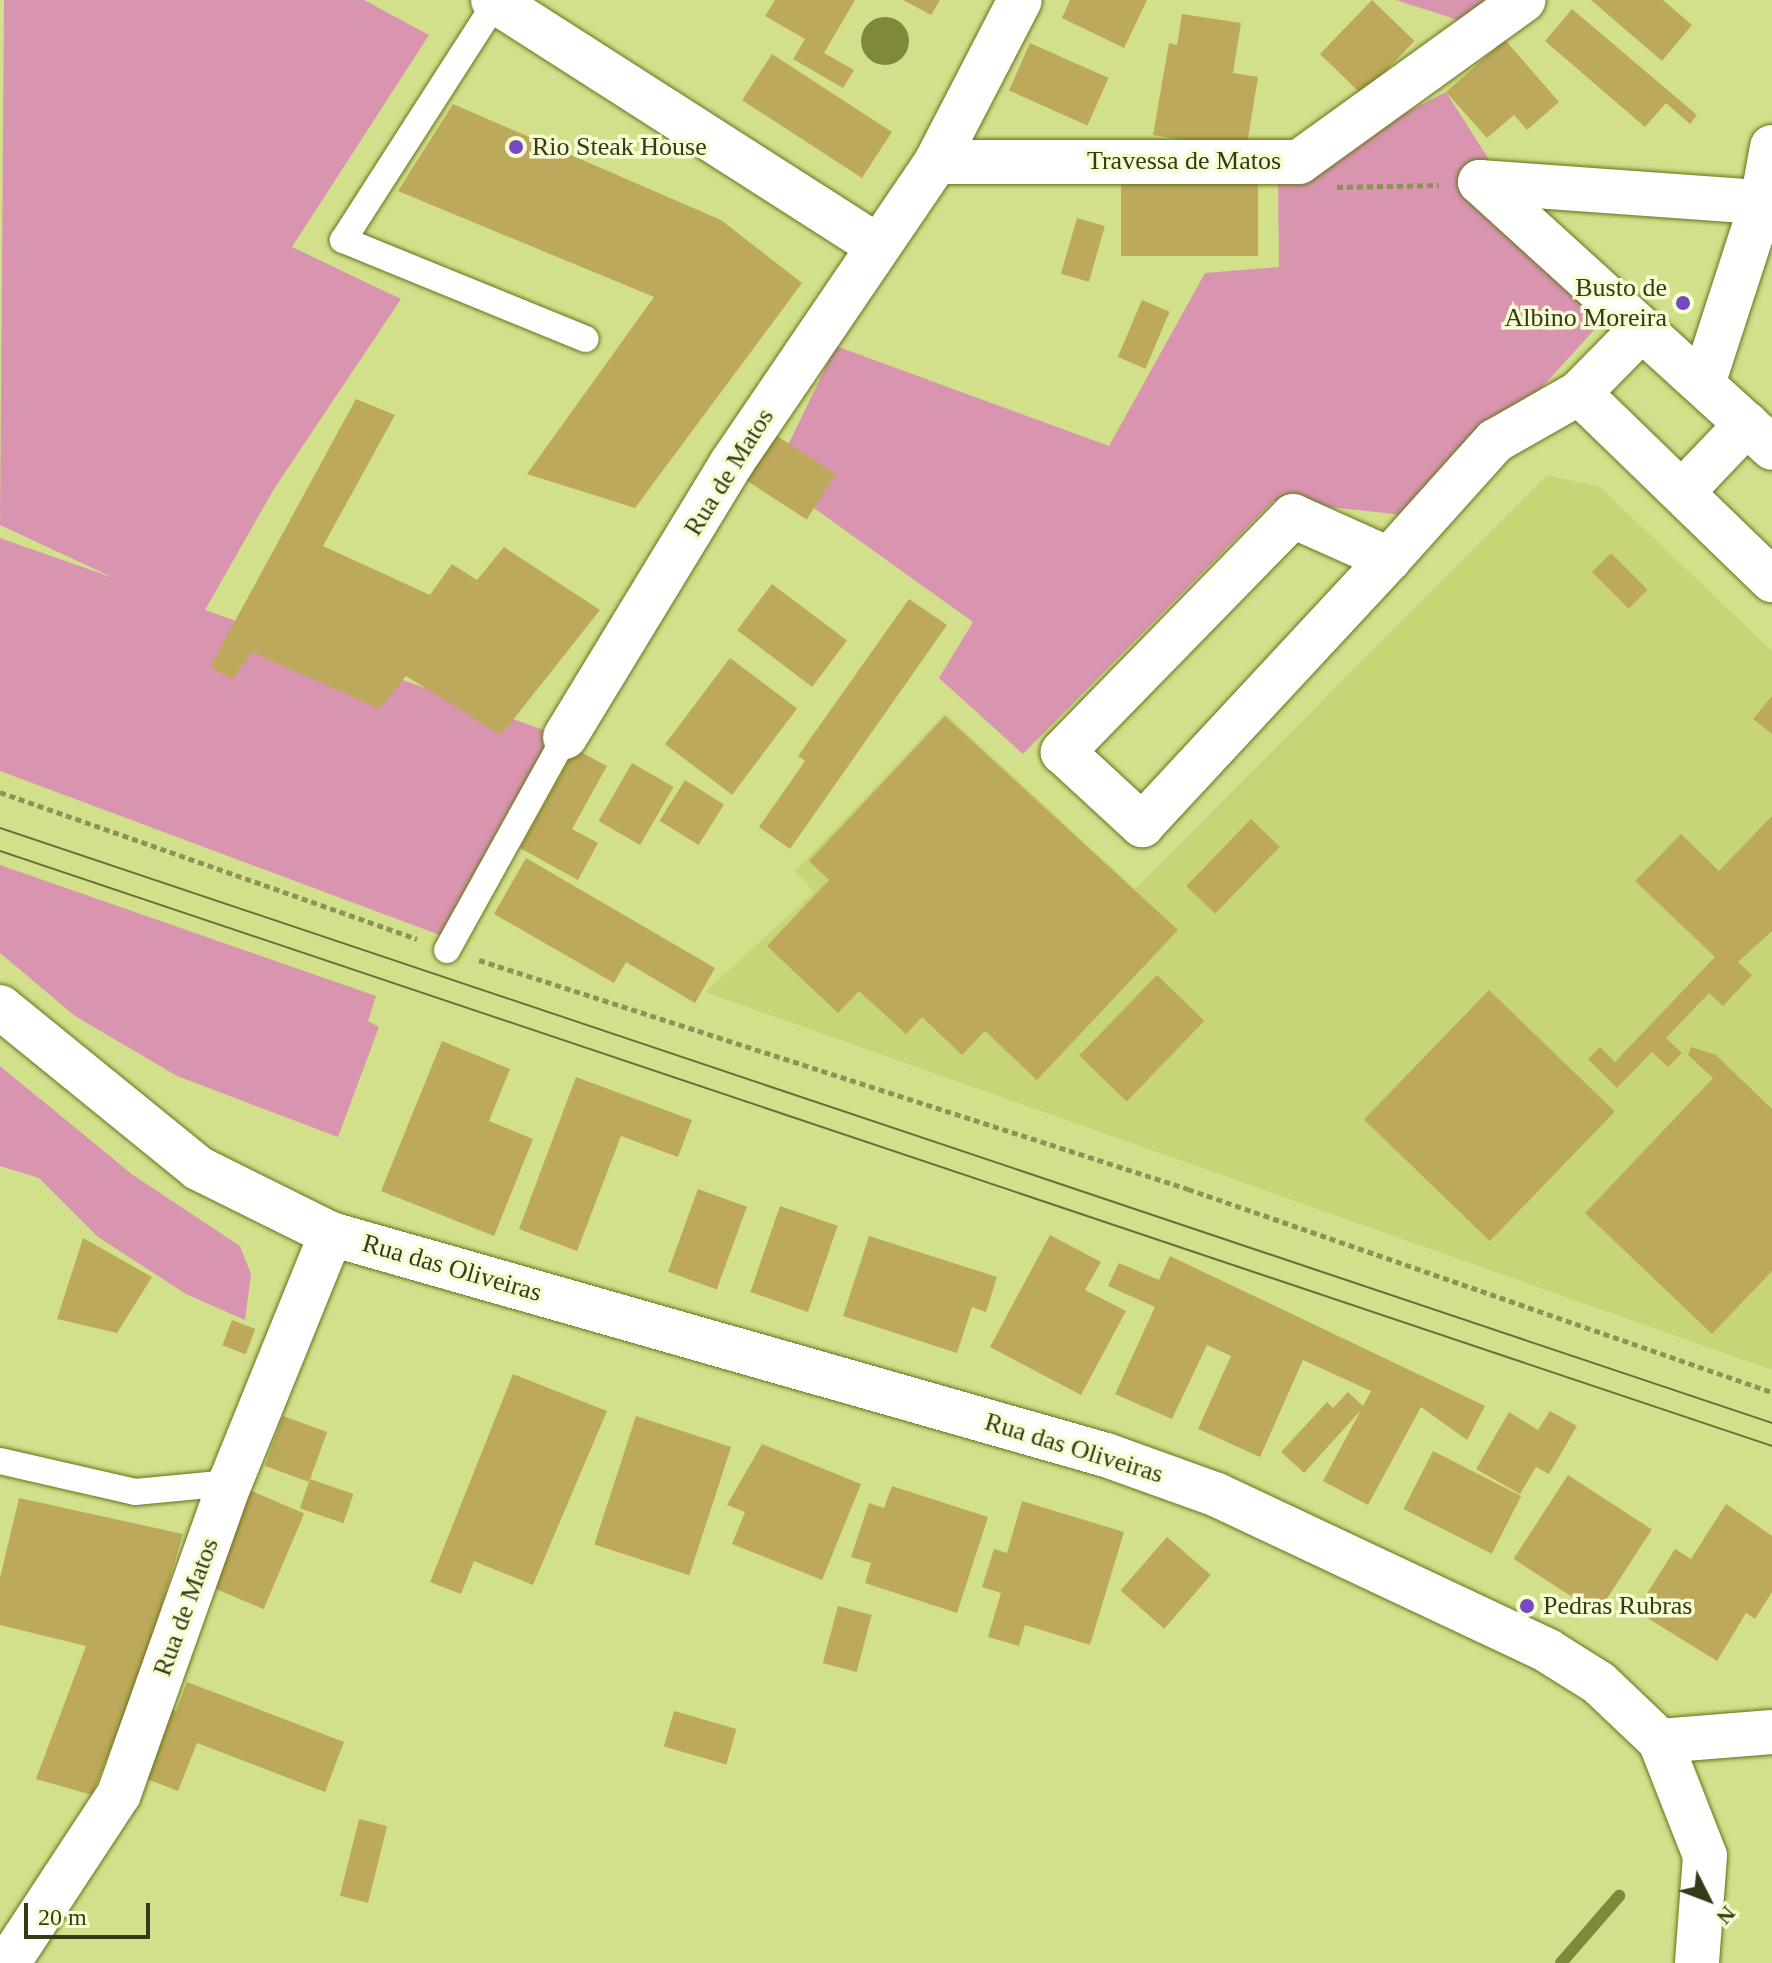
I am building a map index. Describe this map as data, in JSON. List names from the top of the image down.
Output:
{
  "streets": {
    "street": ["Travessa de Matos", "Rua de Matos", "Rua das Oliveiras"]
  },
  "crossings": [
    ["Travessa de Matos", "Rua de Matos"],
    ["Rua de Matos", "Rua das Oliveiras"]
  ],
  "places": ["Rio Steak House", "Busto de Albino Moreira", "Pedras Rubras"],
  "scale_bar": "20 m",
  "north": "bottom right"
}
